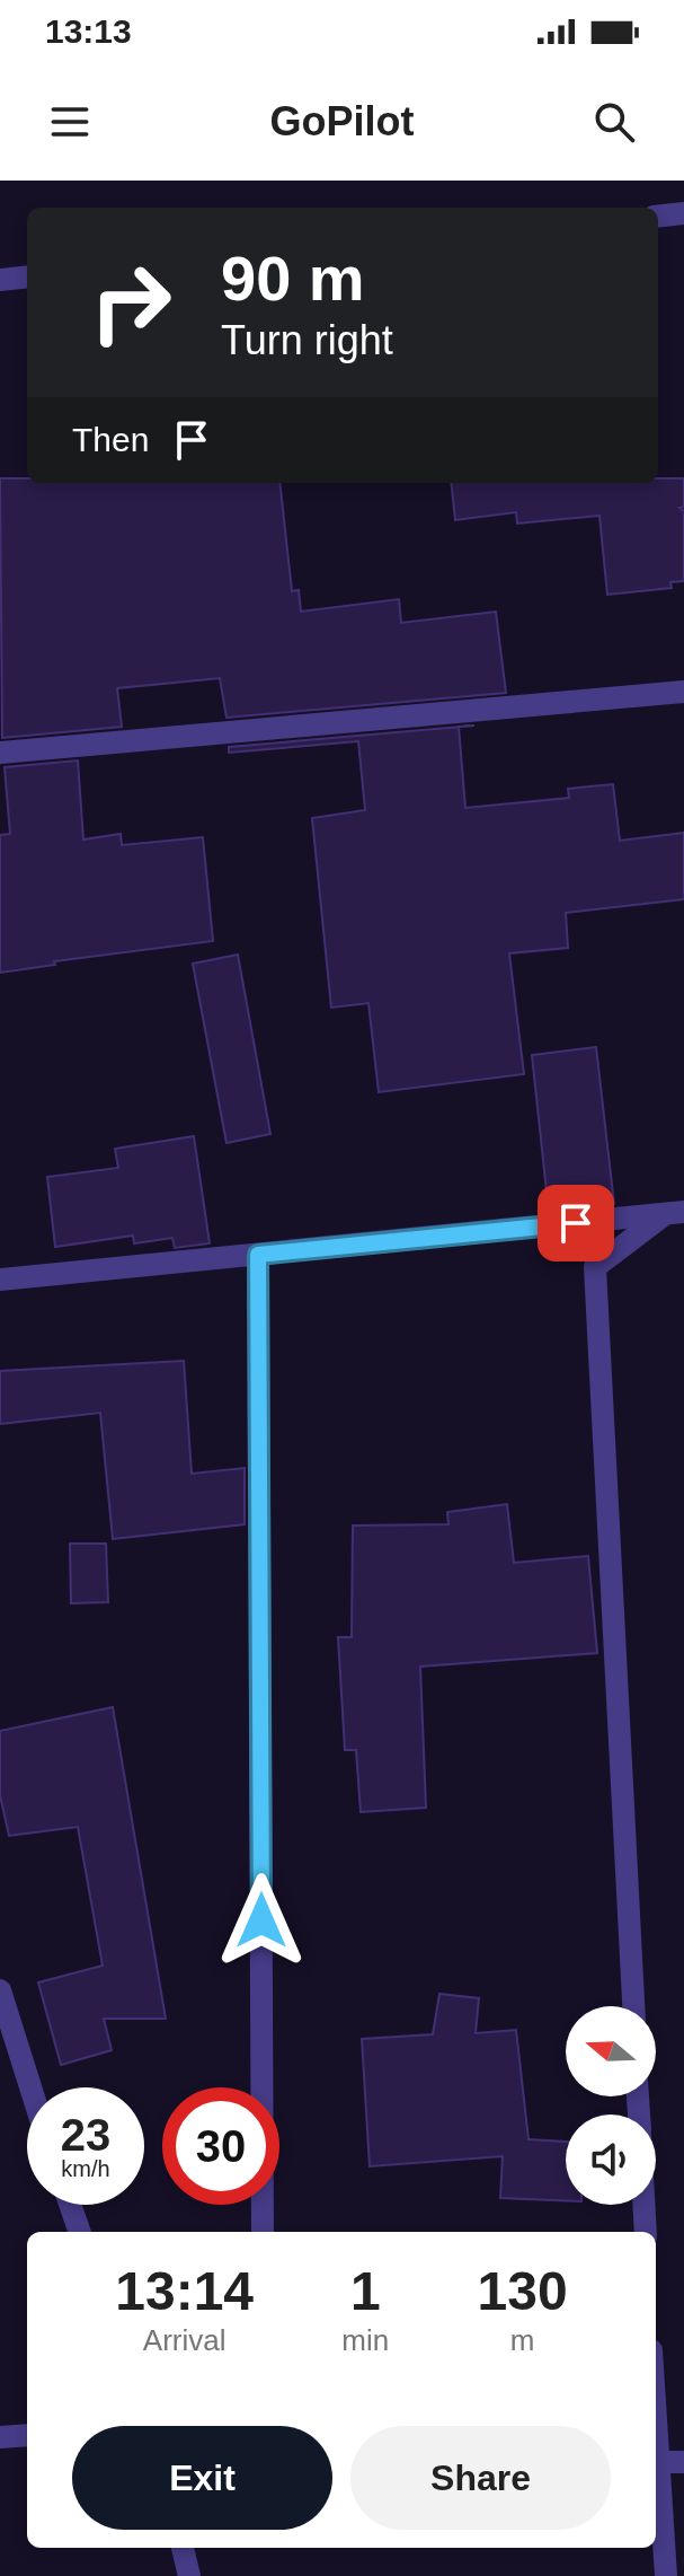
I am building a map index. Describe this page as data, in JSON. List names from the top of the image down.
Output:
{
  "north": "left",
  "page": {
    "status": "13:13",
    "header": "GoPilot",
    "turn": ["90 m", "Turn right"],
    "then": "Then",
    "speed": "23 km/h",
    "limit": "30",
    "eta": [
      "13:14",
      "Arrival",
      "1",
      "min",
      "130",
      "m"
    ],
    "buttons": ["Exit", "Share"]
  }
}
